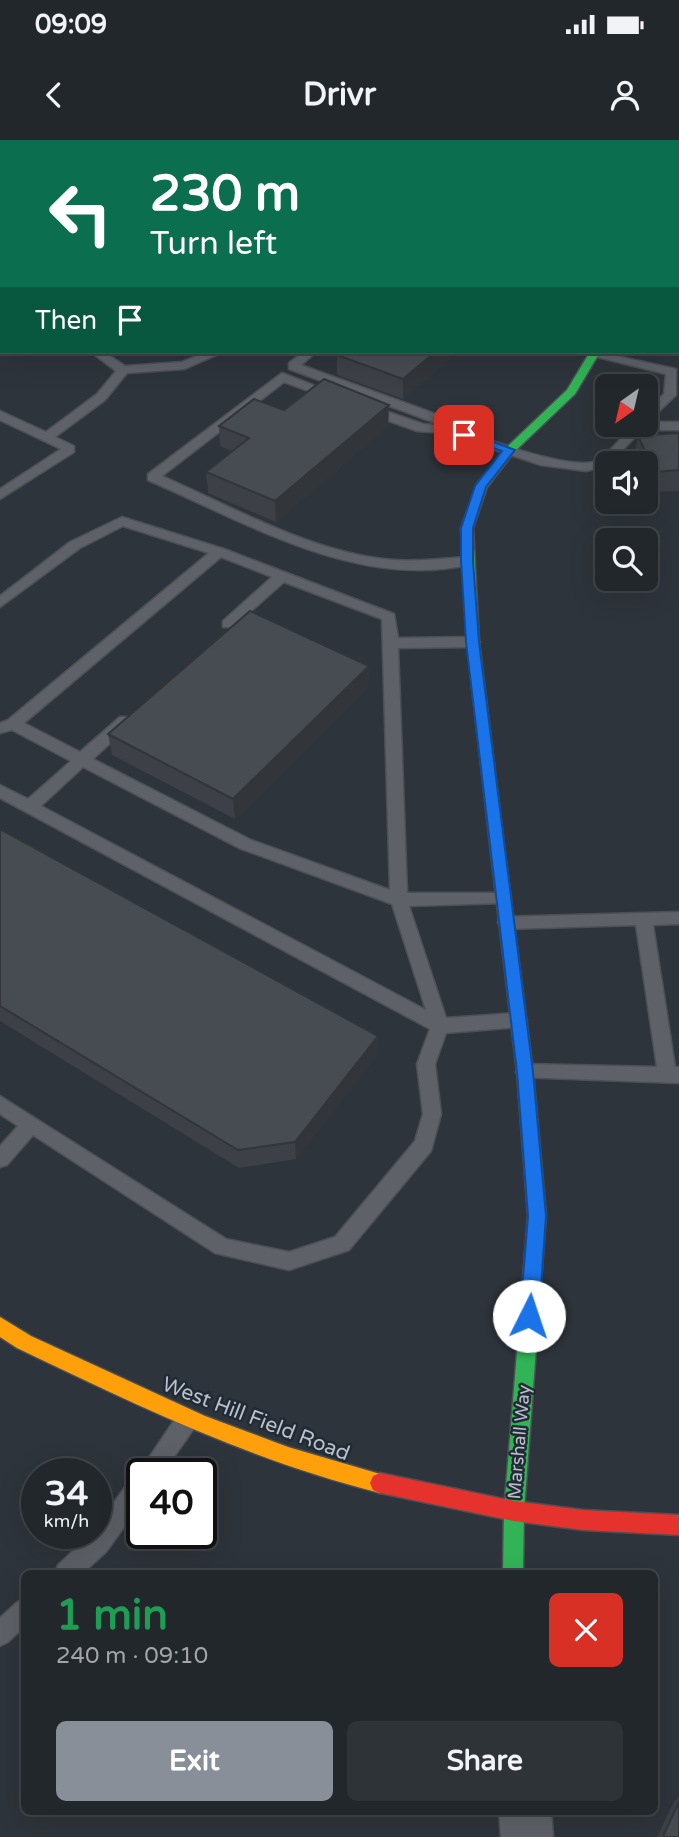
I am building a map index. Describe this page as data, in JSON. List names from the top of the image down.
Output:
{
  "streets": {
    "street": ["West Hill Field Road", "Marshall Way"]
  },
  "crossings": [
    ["West Hill Field Road", "Marshall Way"]
  ],
  "north": "bottom left",
  "page": {
    "status": "09:09",
    "header": "Drivr",
    "turn": ["230 m", "Turn left"],
    "then": "Then",
    "speed": "34 km/h",
    "limit": "40",
    "heading": ["1 min", "240 m · 09:10"],
    "buttons": ["Exit", "Share"]
  }
}
